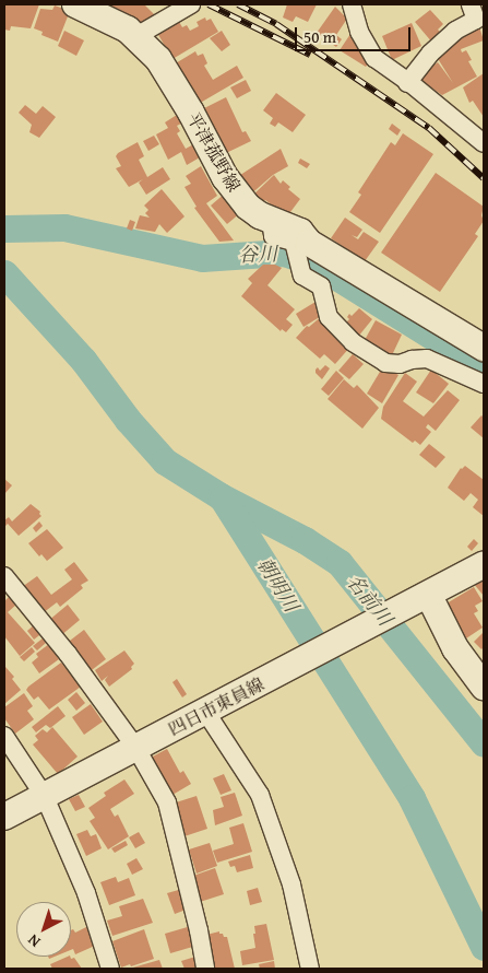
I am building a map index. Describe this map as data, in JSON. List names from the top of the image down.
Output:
{
  "streets": {
    "main road": ["平津菰野線", "四日市東員線"]
  },
  "water": ["谷川", "朝明川", "名前川"],
  "scale_bar": "50 m",
  "north": "bottom left"
}
